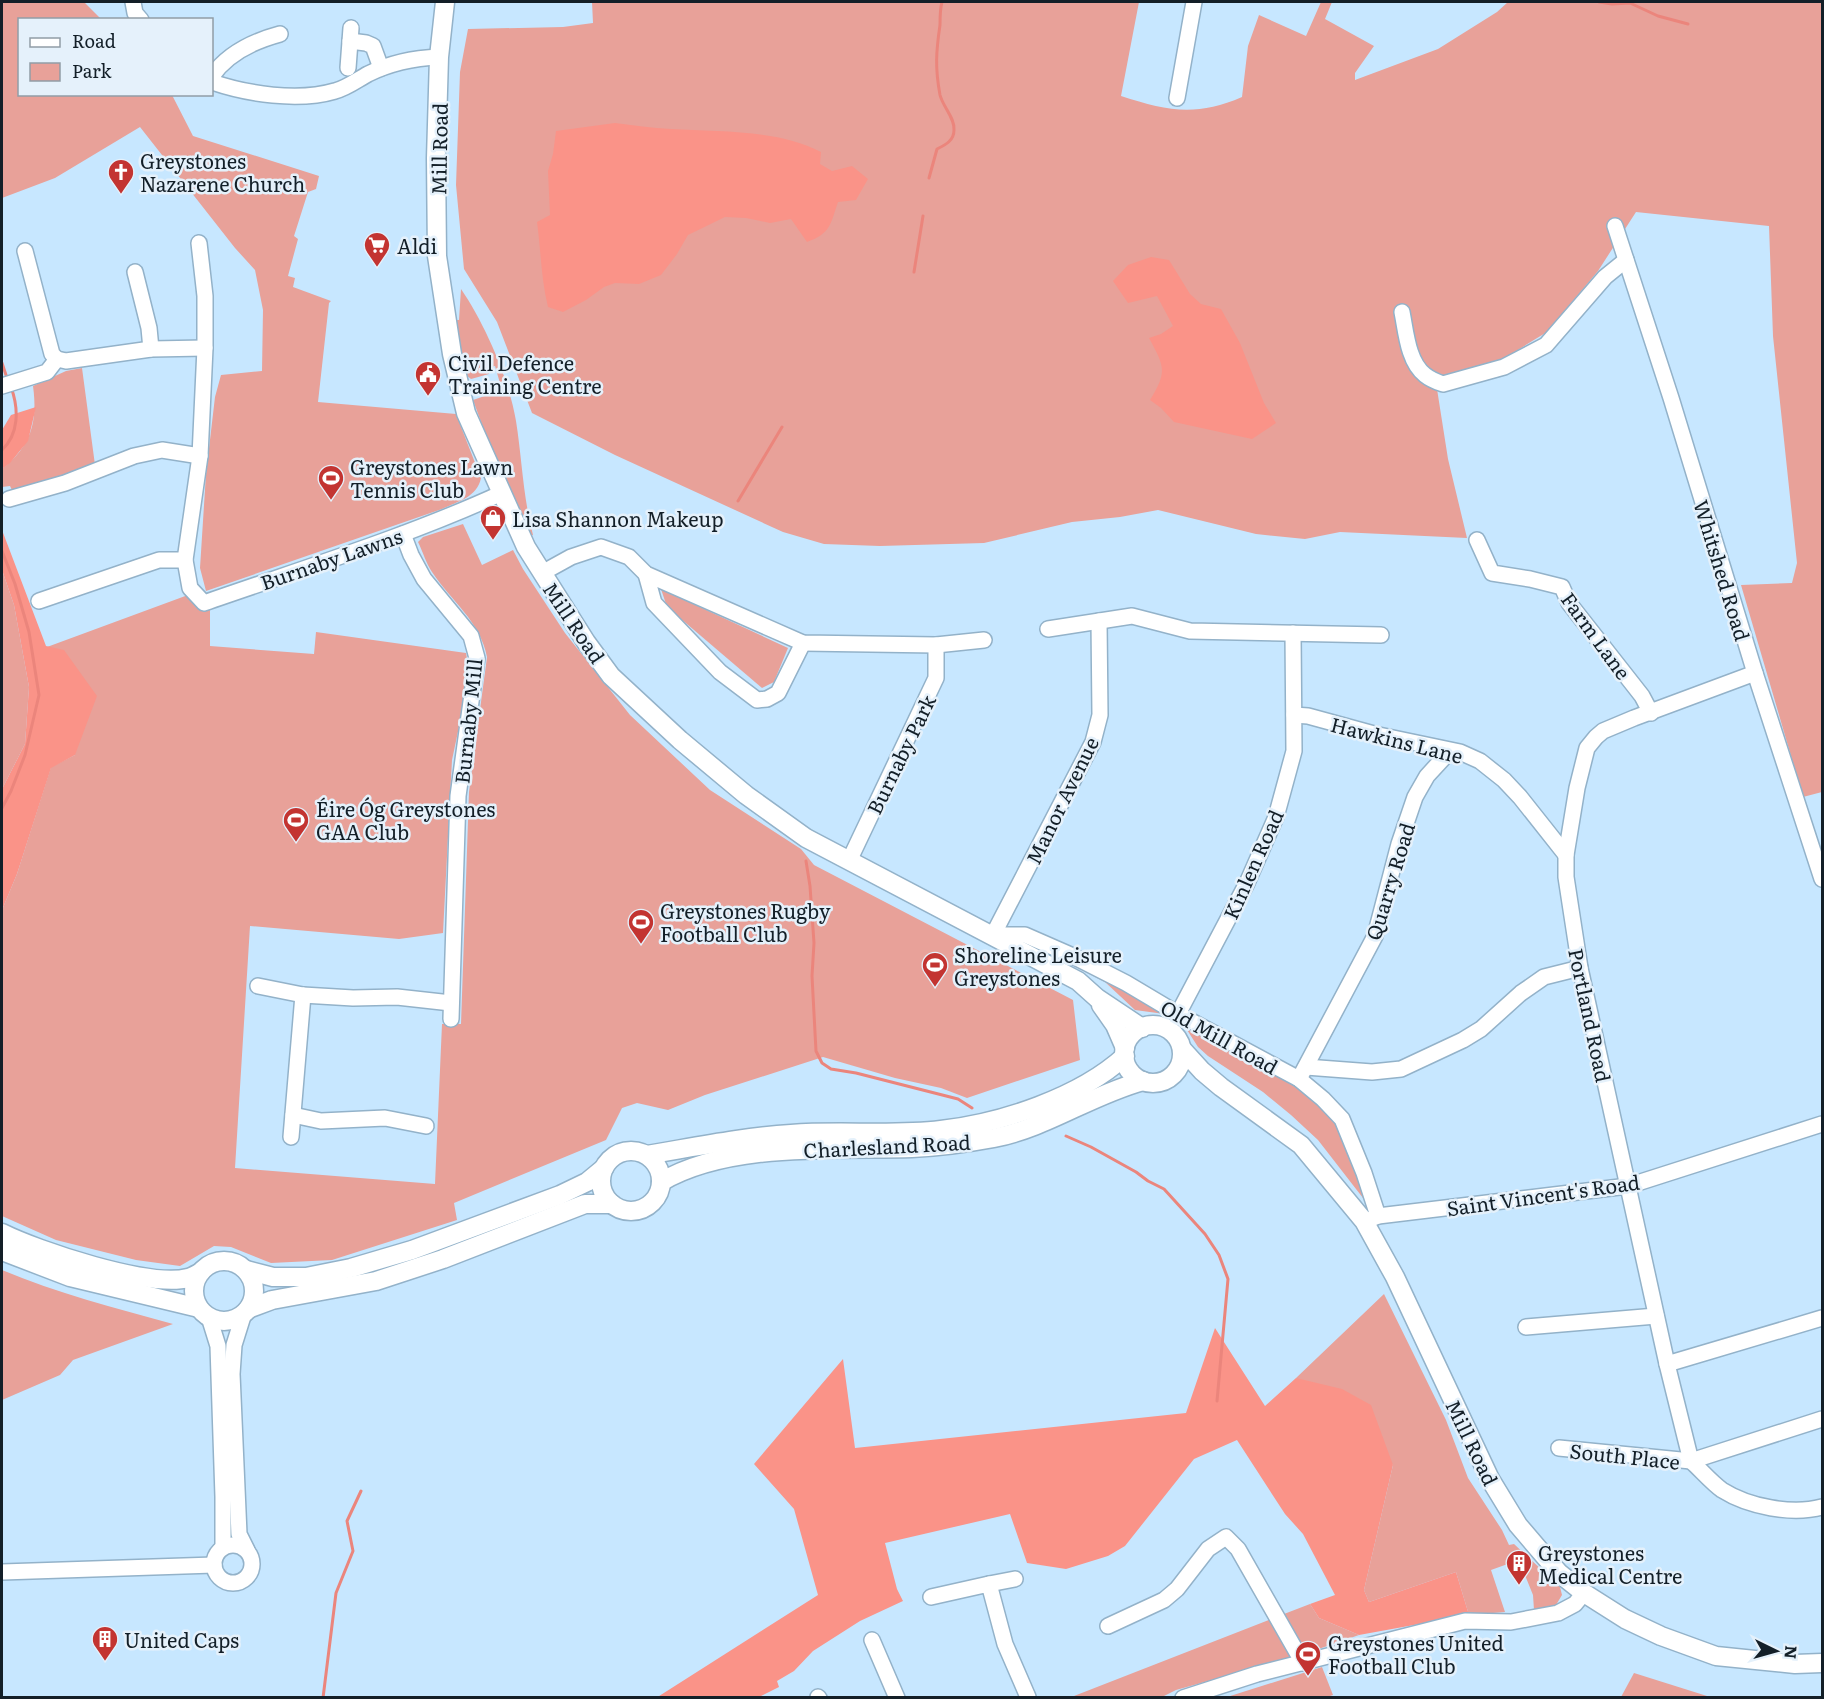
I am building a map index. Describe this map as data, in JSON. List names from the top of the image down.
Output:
{
  "streets": {
    "main road": ["Mill Road", "Charlesland Road"],
    "street": [
      "Burnaby Lawns",
      "Whitshed Road",
      "Farm Lane",
      "Burnaby Mill",
      "Hawkins Lane",
      "Burnaby Park",
      "Manor Avenue",
      "Kinlen Road",
      "Quarry Road",
      "Portland Road",
      "Old Mill Road",
      "Saint Vincent's Road",
      "South Place"
    ]
  },
  "crossings": [
    ["Mill Road", "Burnaby Lawns"],
    ["Mill Road", "Burnaby Park"],
    ["Mill Road", "Manor Avenue"],
    ["Mill Road", "Old Mill Road"],
    ["Mill Road", "Charlesland Road"],
    ["Mill Road", "Saint Vincent's Road"],
    ["Burnaby Lawns", "Burnaby Mill"],
    ["Whitshed Road", "Portland Road"],
    ["Farm Lane", "Portland Road"],
    ["Hawkins Lane", "Kinlen Road"],
    ["Hawkins Lane", "Quarry Road"],
    ["Hawkins Lane", "Portland Road"],
    ["Manor Avenue", "Old Mill Road"],
    ["Kinlen Road", "Old Mill Road"],
    ["Quarry Road", "Old Mill Road"],
    ["Portland Road", "Saint Vincent's Road"],
    ["Portland Road", "South Place"],
    ["Old Mill Road", "Saint Vincent's Road"]
  ],
  "places": {
    "church": ["Greystones Nazarene Church"],
    "supermarket": ["Aldi"],
    "public building": ["Civil Defence Training Centre"],
    "sports": [
      "Greystones Lawn Tennis Club",
      "Éire Óg Greystones GAA Club",
      "Greystones Rugby Football Club",
      "Shoreline Leisure Greystones",
      "Greystones United Football Club"
    ],
    "shop": ["Lisa Shannon Makeup"],
    "building": ["Greystones Medical Centre", "United Caps"]
  },
  "legend": ["Road", "Park"],
  "north": "right"
}
